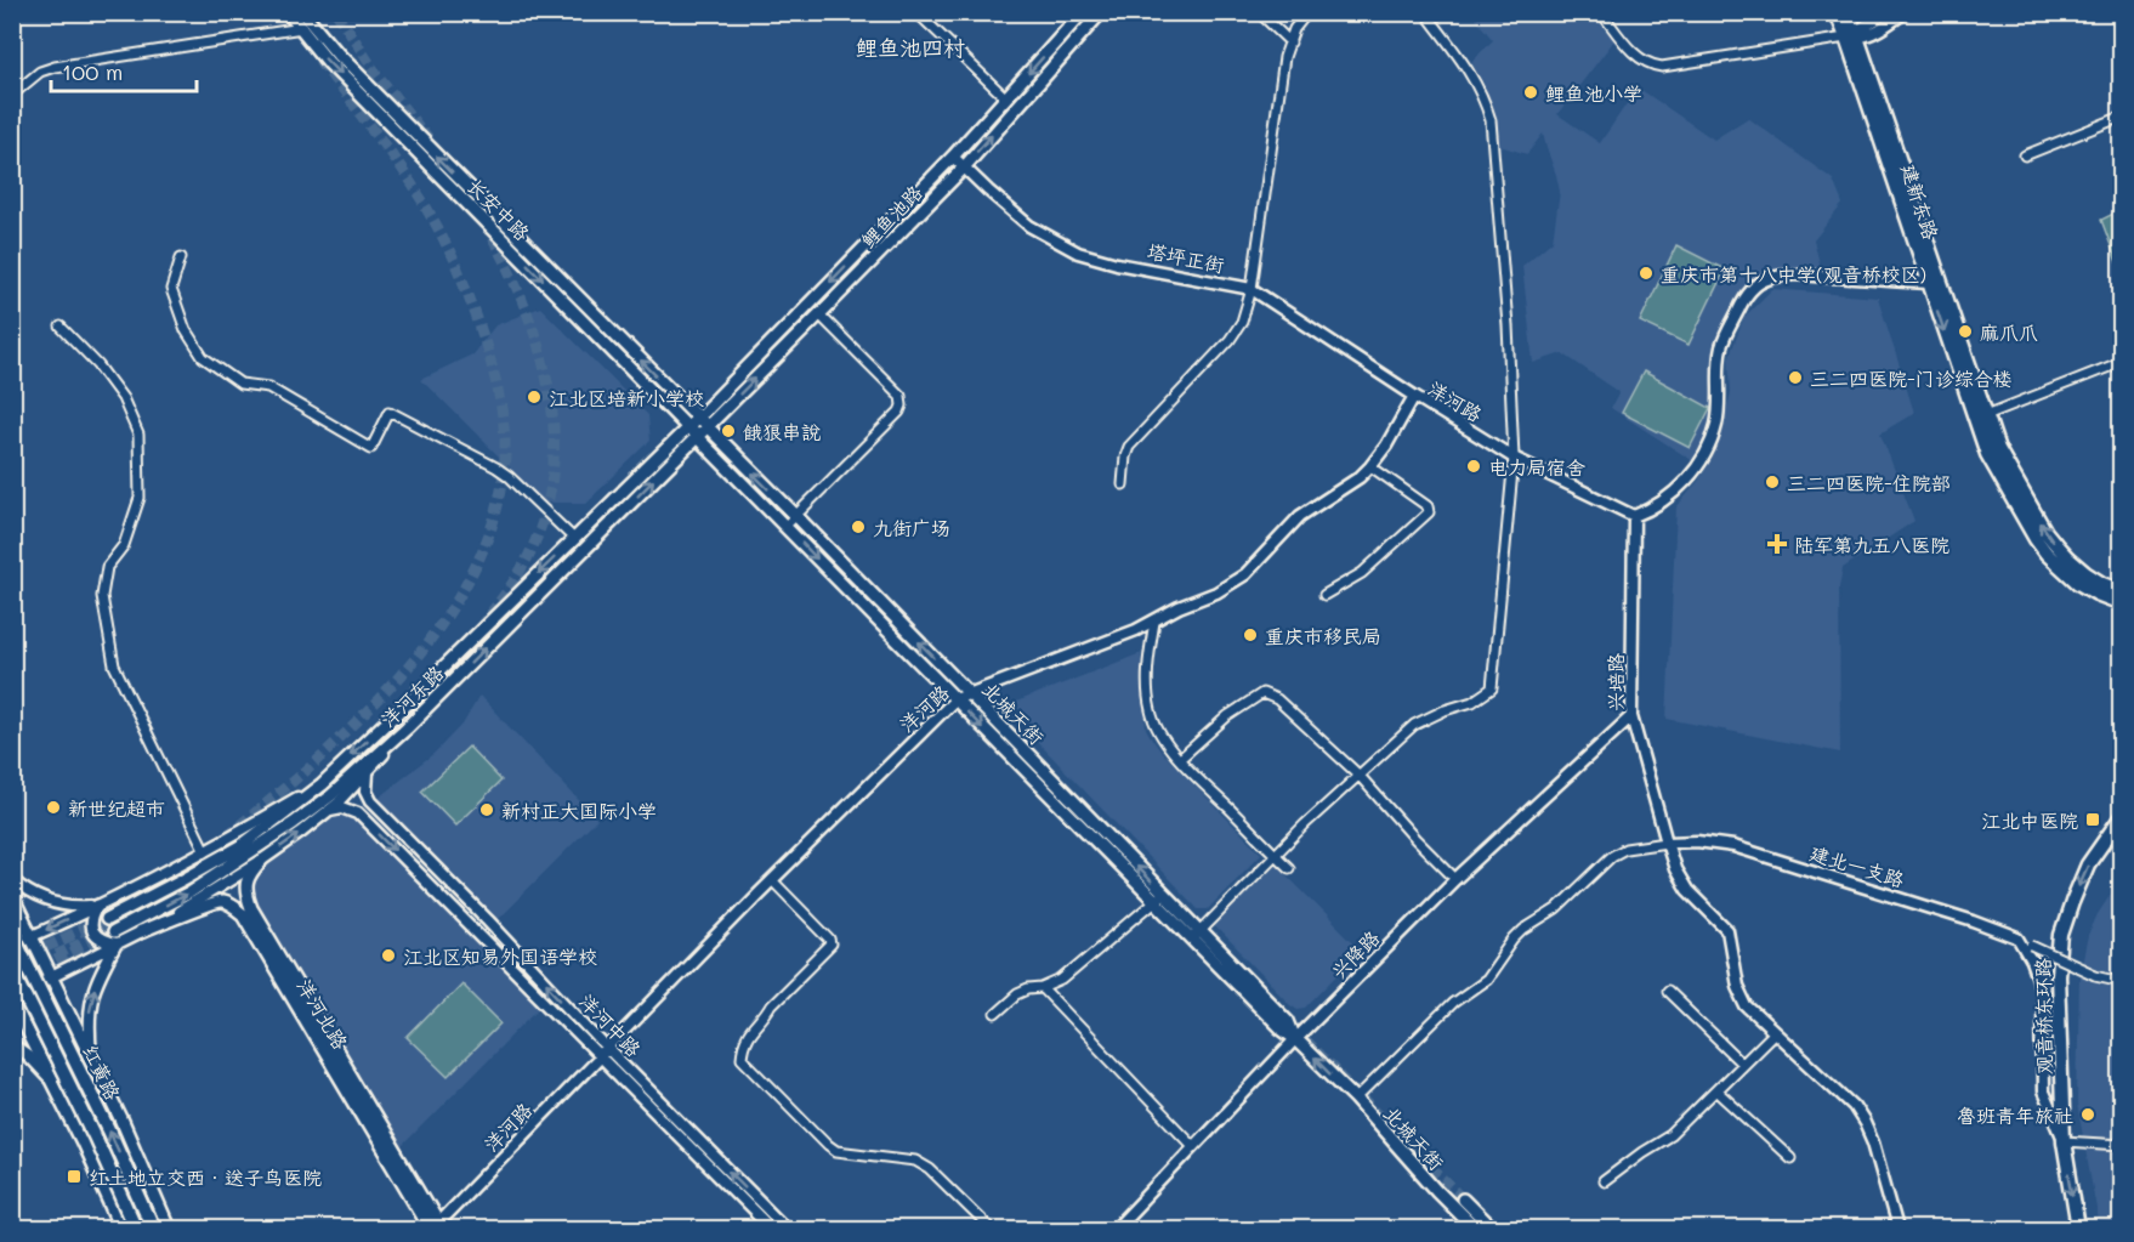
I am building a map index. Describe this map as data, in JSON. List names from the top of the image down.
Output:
{
  "streets": {
    "main road": [
      "建新东路",
      "长安中路",
      "鲤鱼池路",
      "洋河东路",
      "北城天街",
      "洋河北路",
      "观音桥东环路",
      "红黄路"
    ],
    "street": [
      "塔坪正街",
      "洋河路",
      "兴培路",
      "建北一支路",
      "兴降路",
      "洋河中路"
    ]
  },
  "crossings": [
    ["长安中路", "鲤鱼池路"],
    ["长安中路", "洋河东路"],
    ["长安中路", "北城天街"],
    ["鲤鱼池路", "塔坪正街"],
    ["鲤鱼池路", "洋河东路"],
    ["鲤鱼池路", "北城天街"],
    ["塔坪正街", "洋河路"],
    ["洋河路", "兴培路"],
    ["洋河路", "北城天街"],
    ["洋河路", "洋河北路"],
    ["洋河路", "洋河中路"],
    ["兴培路", "建北一支路"],
    ["兴培路", "兴降路"],
    ["洋河东路", "北城天街"],
    ["北城天街", "兴降路"]
  ],
  "one_way": ["观音桥东环路"],
  "districts": ["鲤鱼池四村"],
  "places": {
    "other": [
      "鲤鱼池小学",
      "重庆市第十八中学(观音桥校区)",
      "麻爪爪",
      "三二四医院-门诊综合楼",
      "江北区培新小学校",
      "餓狼串說",
      "电力局宿舍",
      "三二四医院-住院部",
      "九街广场",
      "重庆市移民局",
      "新世纪超市",
      "新村正大国际小学",
      "江北区知易外国语学校",
      "魯班青年旅社"
    ],
    "health": ["陆军第九五八医院"],
    "transit": ["江北中医院", "红土地立交西‧送子鸟医院"]
  },
  "scale_bar": "100 m"
}
